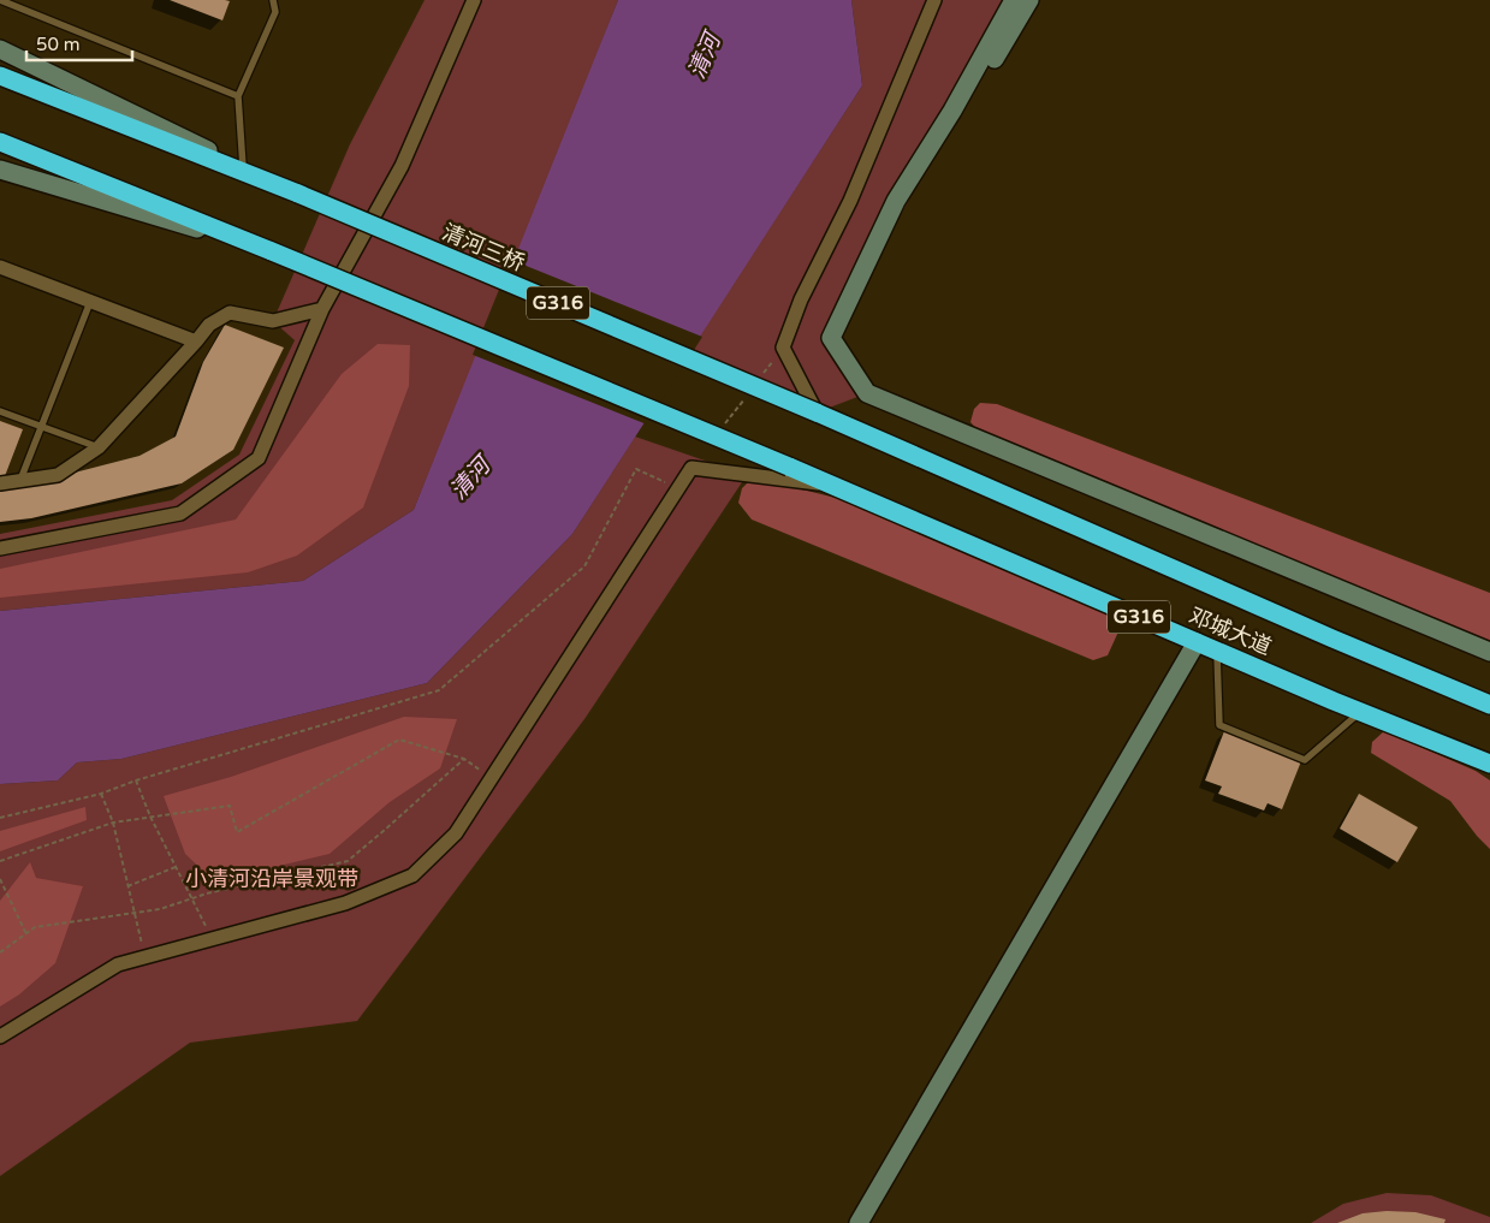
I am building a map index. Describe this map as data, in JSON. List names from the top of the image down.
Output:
{
  "streets": {
    "highway": ["清河三桥", "G316", "邓城大道"]
  },
  "crossings": [
    ["清河三桥", "G316"],
    ["清河三桥", "邓城大道"],
    ["G316", "邓城大道"]
  ],
  "water": ["清河"],
  "parks": ["小清河沿岸景观带"],
  "scale_bar": "50 m"
}
